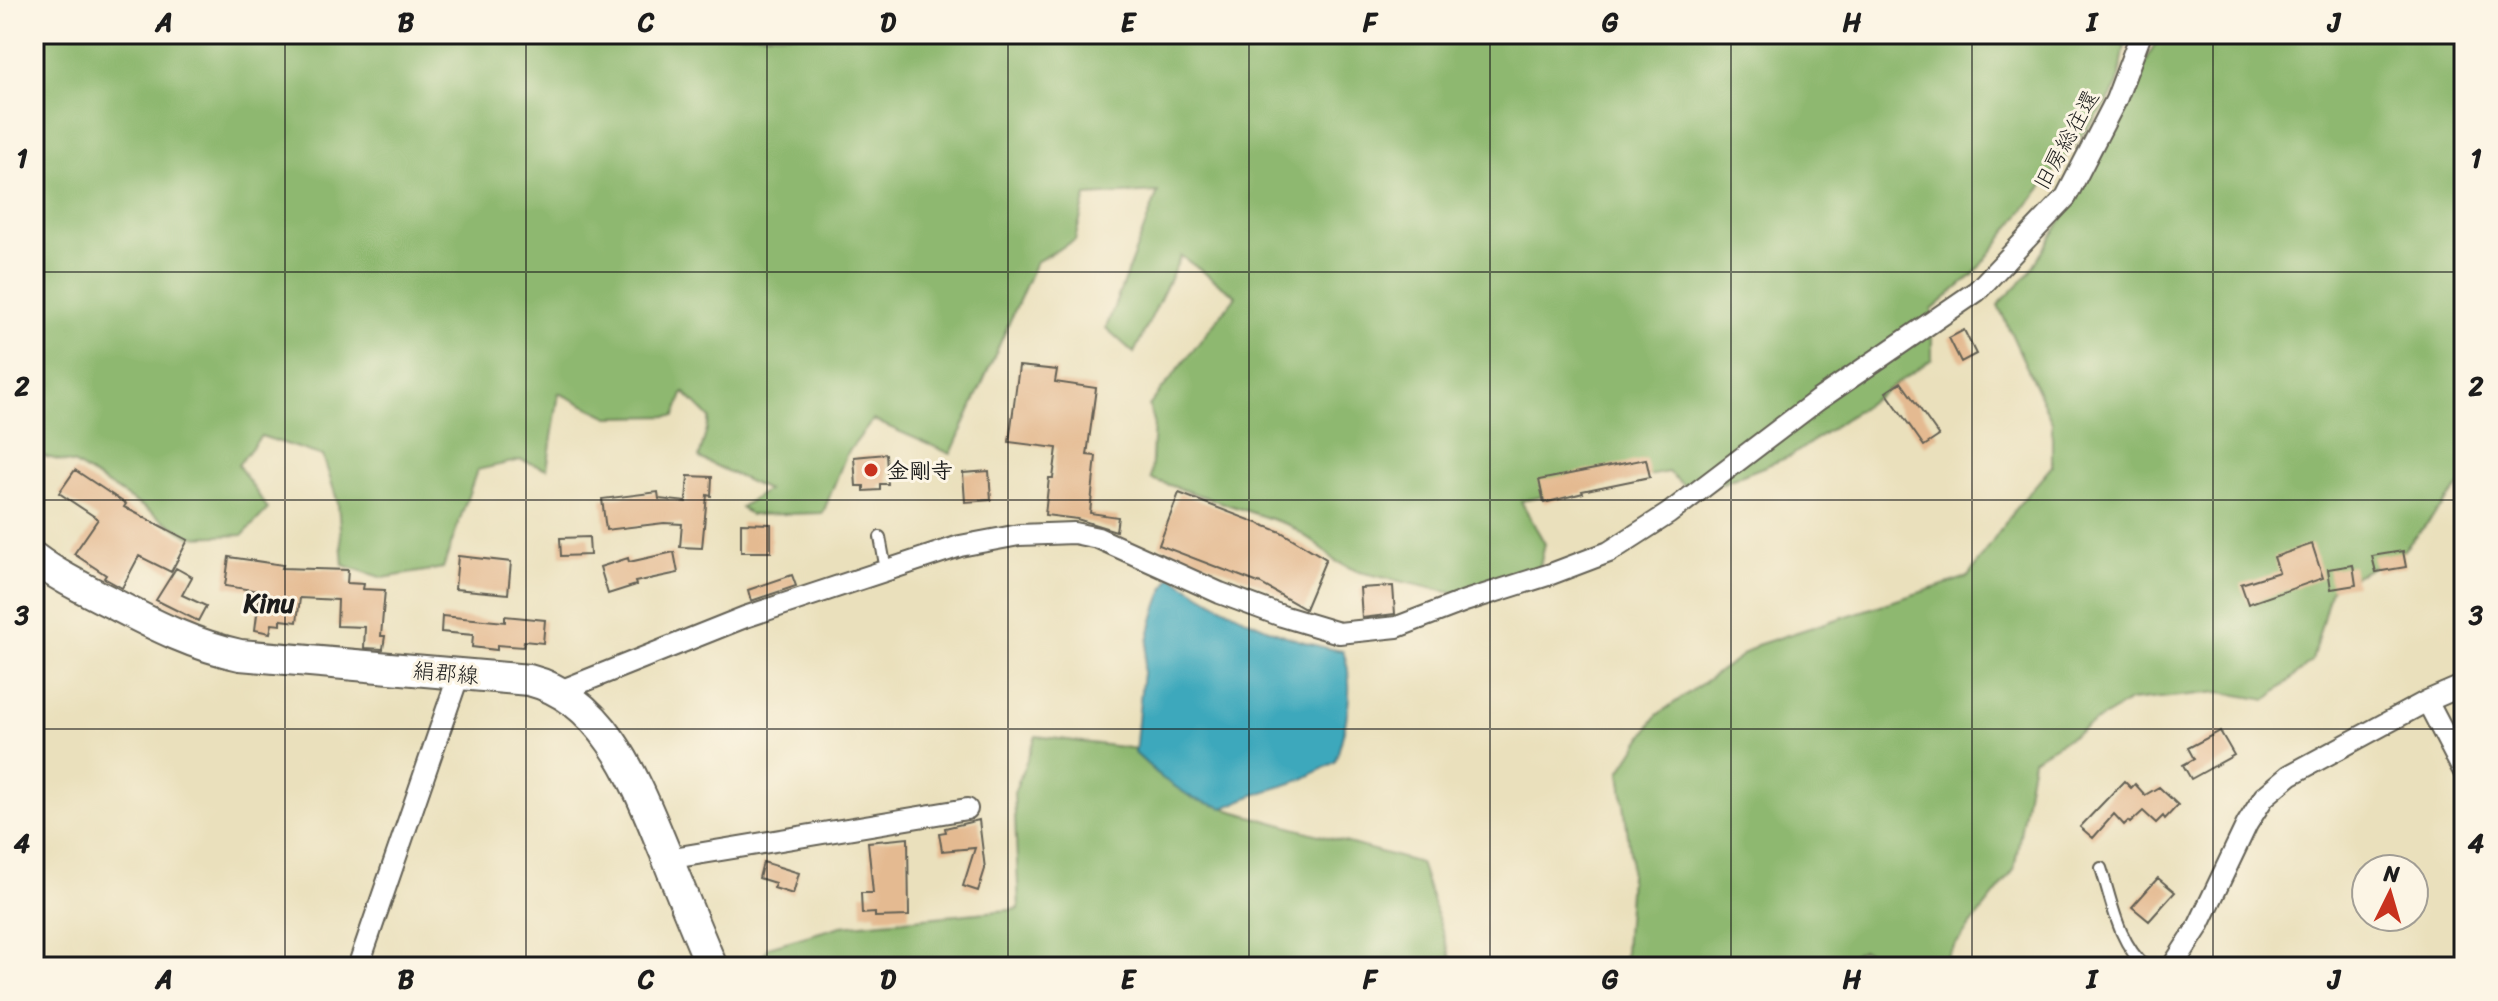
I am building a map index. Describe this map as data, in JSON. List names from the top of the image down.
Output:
{
  "streets": {
    "main road": ["絹郡線"],
    "street": ["旧房総往還"]
  },
  "crossings": [
    ["旧房総往還", "絹郡線"]
  ],
  "districts": ["Kinu"],
  "places": ["金剛寺"],
  "north": "top",
  "grid": {
    "columns": [
      "A",
      "B",
      "C",
      "D",
      "E",
      "F",
      "G",
      "H",
      "I",
      "J"
    ],
    "rows": [
      "1",
      "2",
      "3",
      "4"
    ]
  }
}
